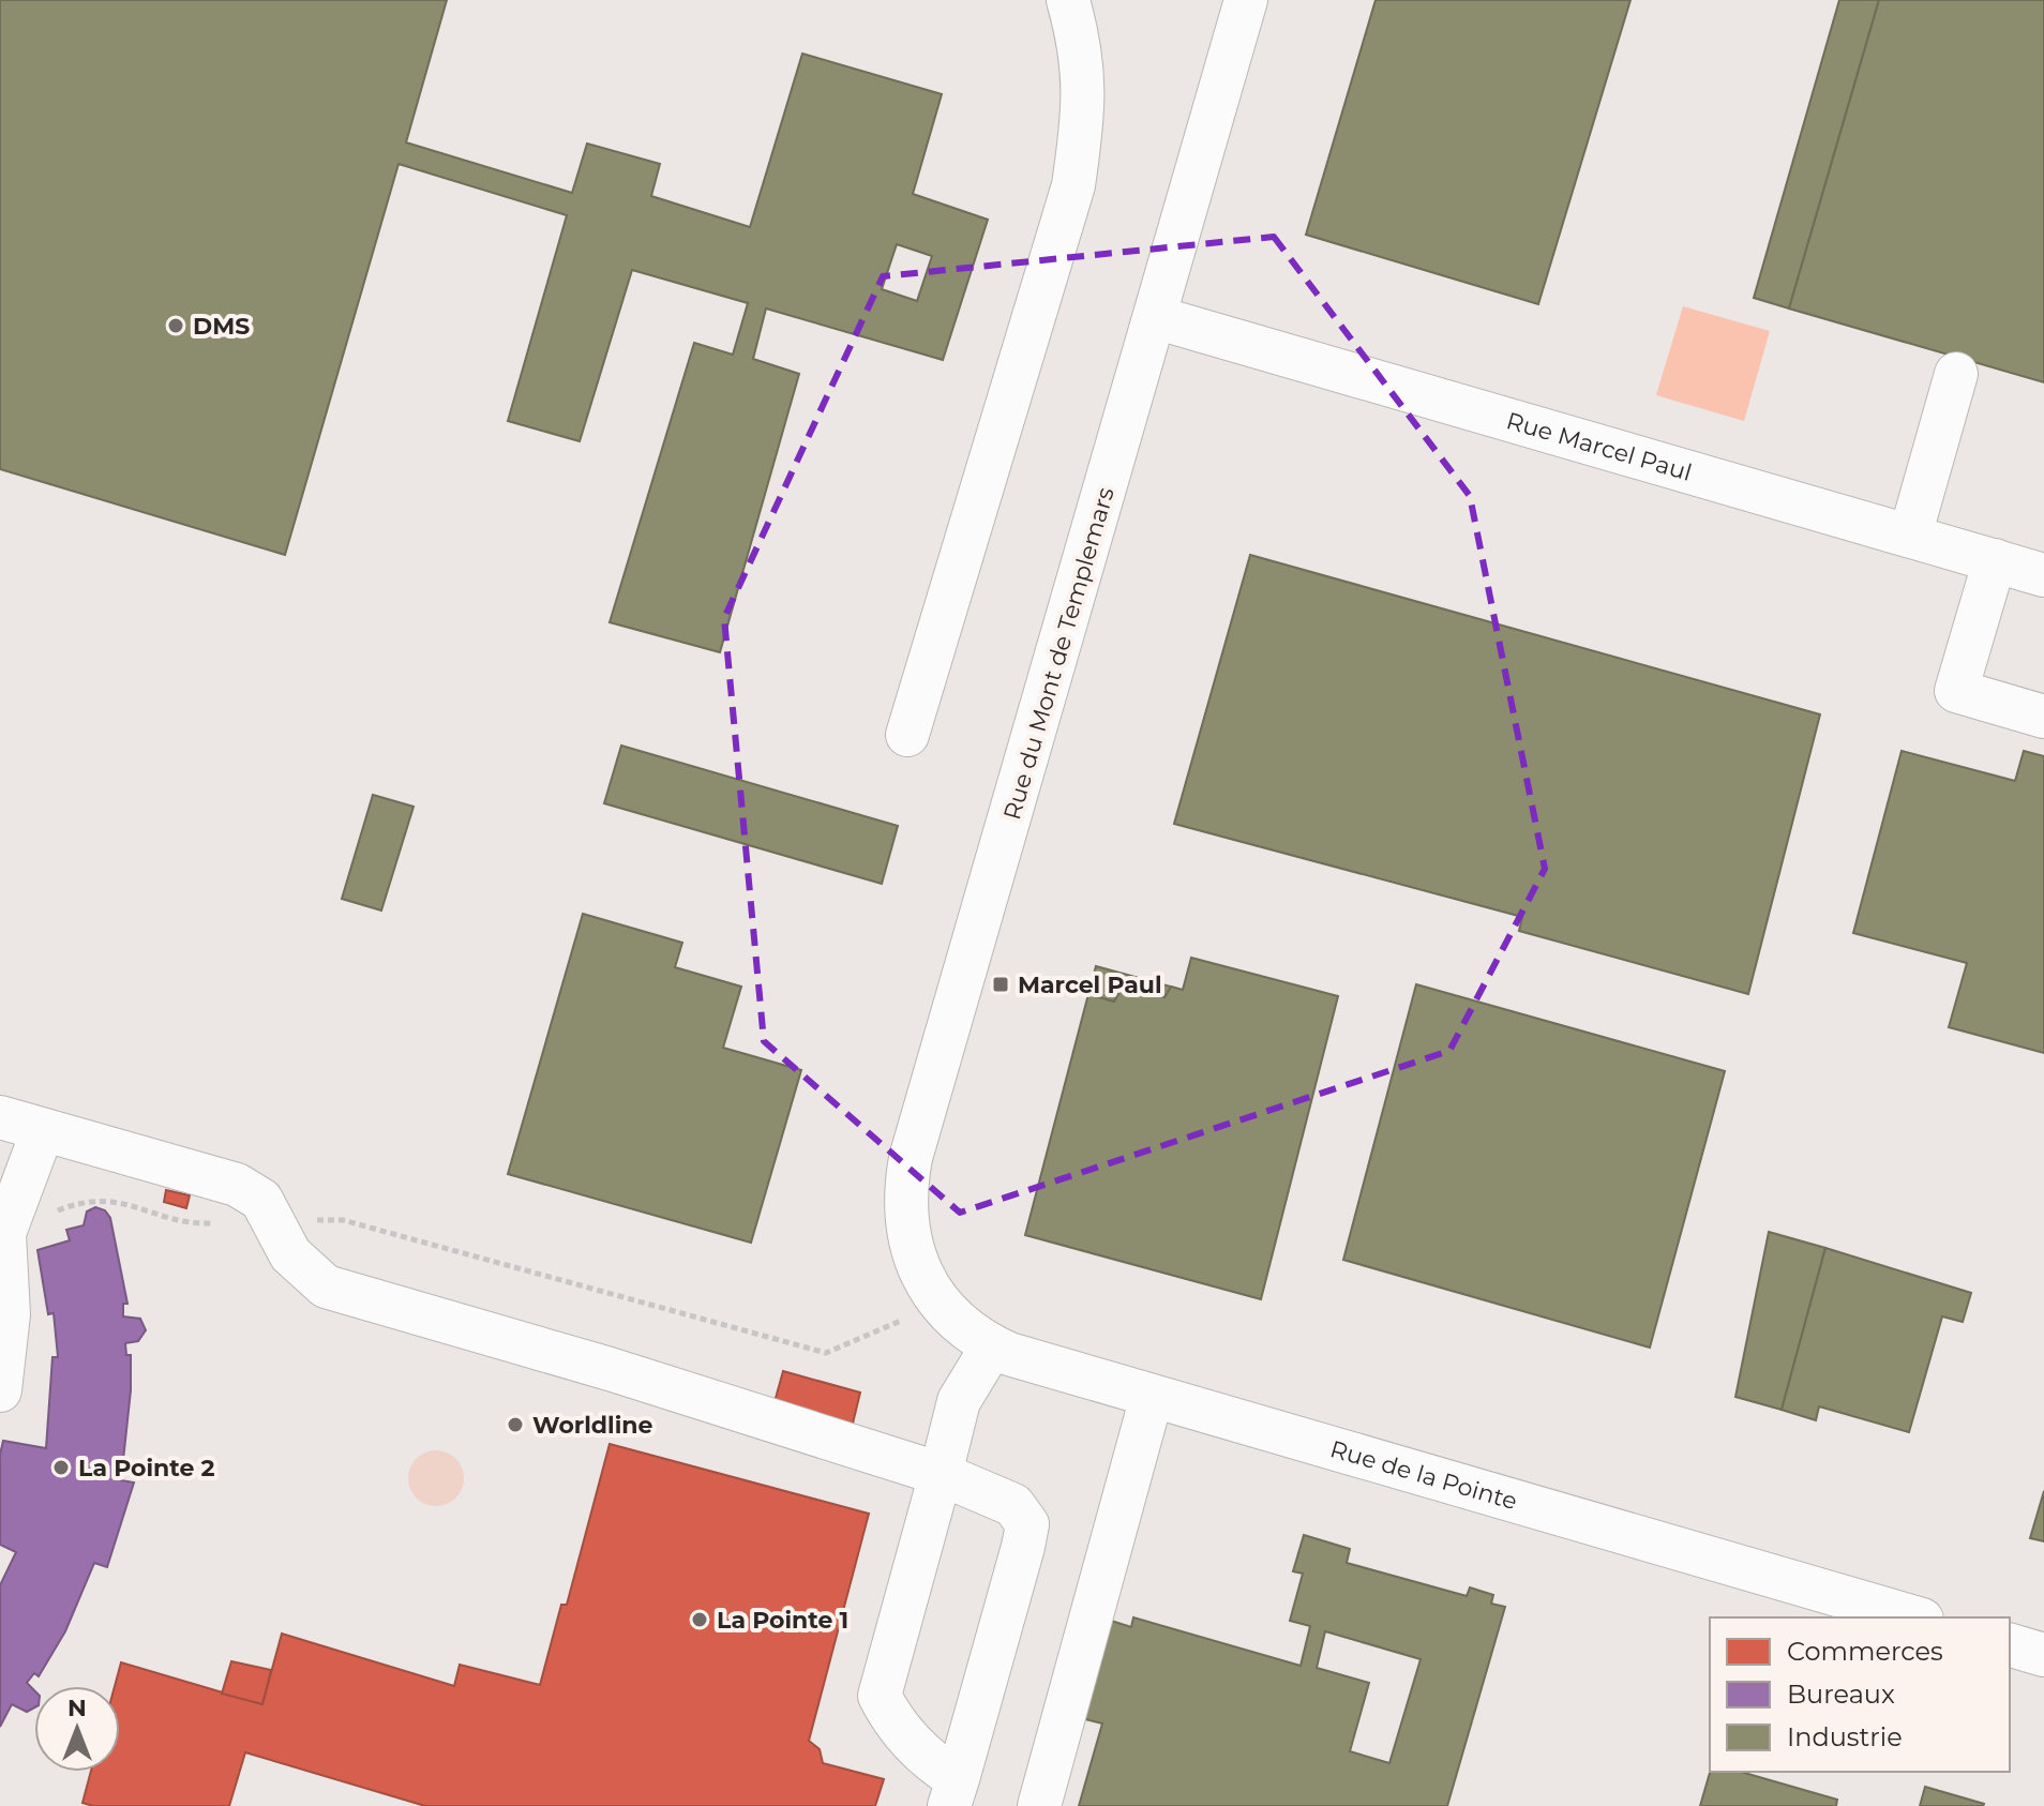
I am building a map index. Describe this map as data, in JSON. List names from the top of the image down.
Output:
{
  "streets": {
    "street": ["Rue Marcel Paul", "Rue du Mont de Templemars", "Rue de la Pointe"]
  },
  "crossings": [
    ["Rue Marcel Paul", "Rue du Mont de Templemars"],
    ["Rue du Mont de Templemars", "Rue de la Pointe"]
  ],
  "places": {
    "other": [
      "DMS",
      "Worldline",
      "La Pointe 2",
      "La Pointe 1"
    ],
    "transit": ["Marcel Paul"]
  },
  "legend": ["Commerces", "Bureaux", "Industrie"],
  "north": "top"
}
